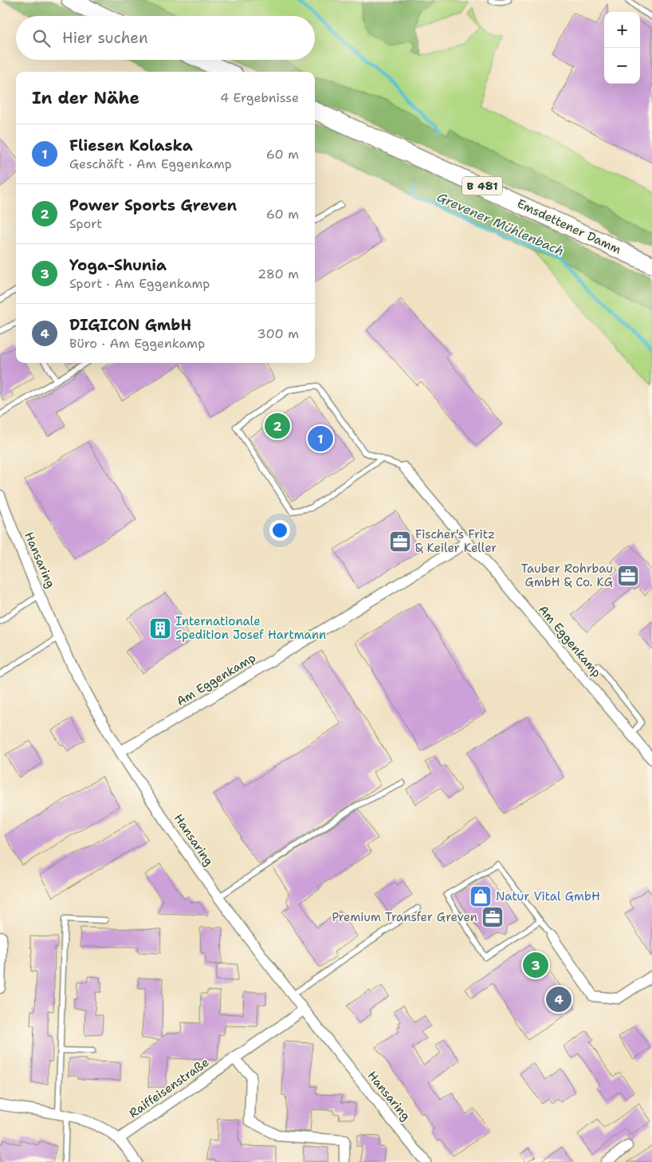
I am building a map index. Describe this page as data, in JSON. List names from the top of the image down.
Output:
{
  "streets": {
    "main road": ["B 481", "Emsdettener Damm"],
    "street": ["Hansaring", "Am Eggenkamp", "Raiffeisenstraße"]
  },
  "crossings": [
    ["Hansaring", "Am Eggenkamp"],
    ["Hansaring", "Raiffeisenstraße"]
  ],
  "water": ["Grevener Mühlenbach"],
  "places": {
    "office": ["Fischer's Fritz & Keiler Keller", "Tauber Rohrbau GmbH & Co. KG", "Premium Transfer Greven"],
    "building": ["Internationale Spedition Josef Hartmann"],
    "shop": ["Natur Vital GmbH"]
  },
  "page": {
    "map_buttons": ["+", "−"],
    "search": "Hier suchen",
    "heading": ["In der Nähe", "4 Ergebnisse"],
    "list": [
      {
        "mark": "1",
        "name": "Fliesen Kolaska",
        "note": "Geschäft · Am Eggenkamp",
        "value": "60 m"
      },
      {
        "mark": "2",
        "name": "Power Sports Greven",
        "note": "Sport",
        "value": "60 m"
      },
      {
        "mark": "3",
        "name": "Yoga-Shunia",
        "note": "Sport · Am Eggenkamp",
        "value": "280 m"
      },
      {
        "mark": "4",
        "name": "DIGICON GmbH",
        "note": "Büro · Am Eggenkamp",
        "value": "300 m"
      }
    ],
    "pins": [
      "2",
      "1",
      "3",
      "4"
    ]
  }
}
